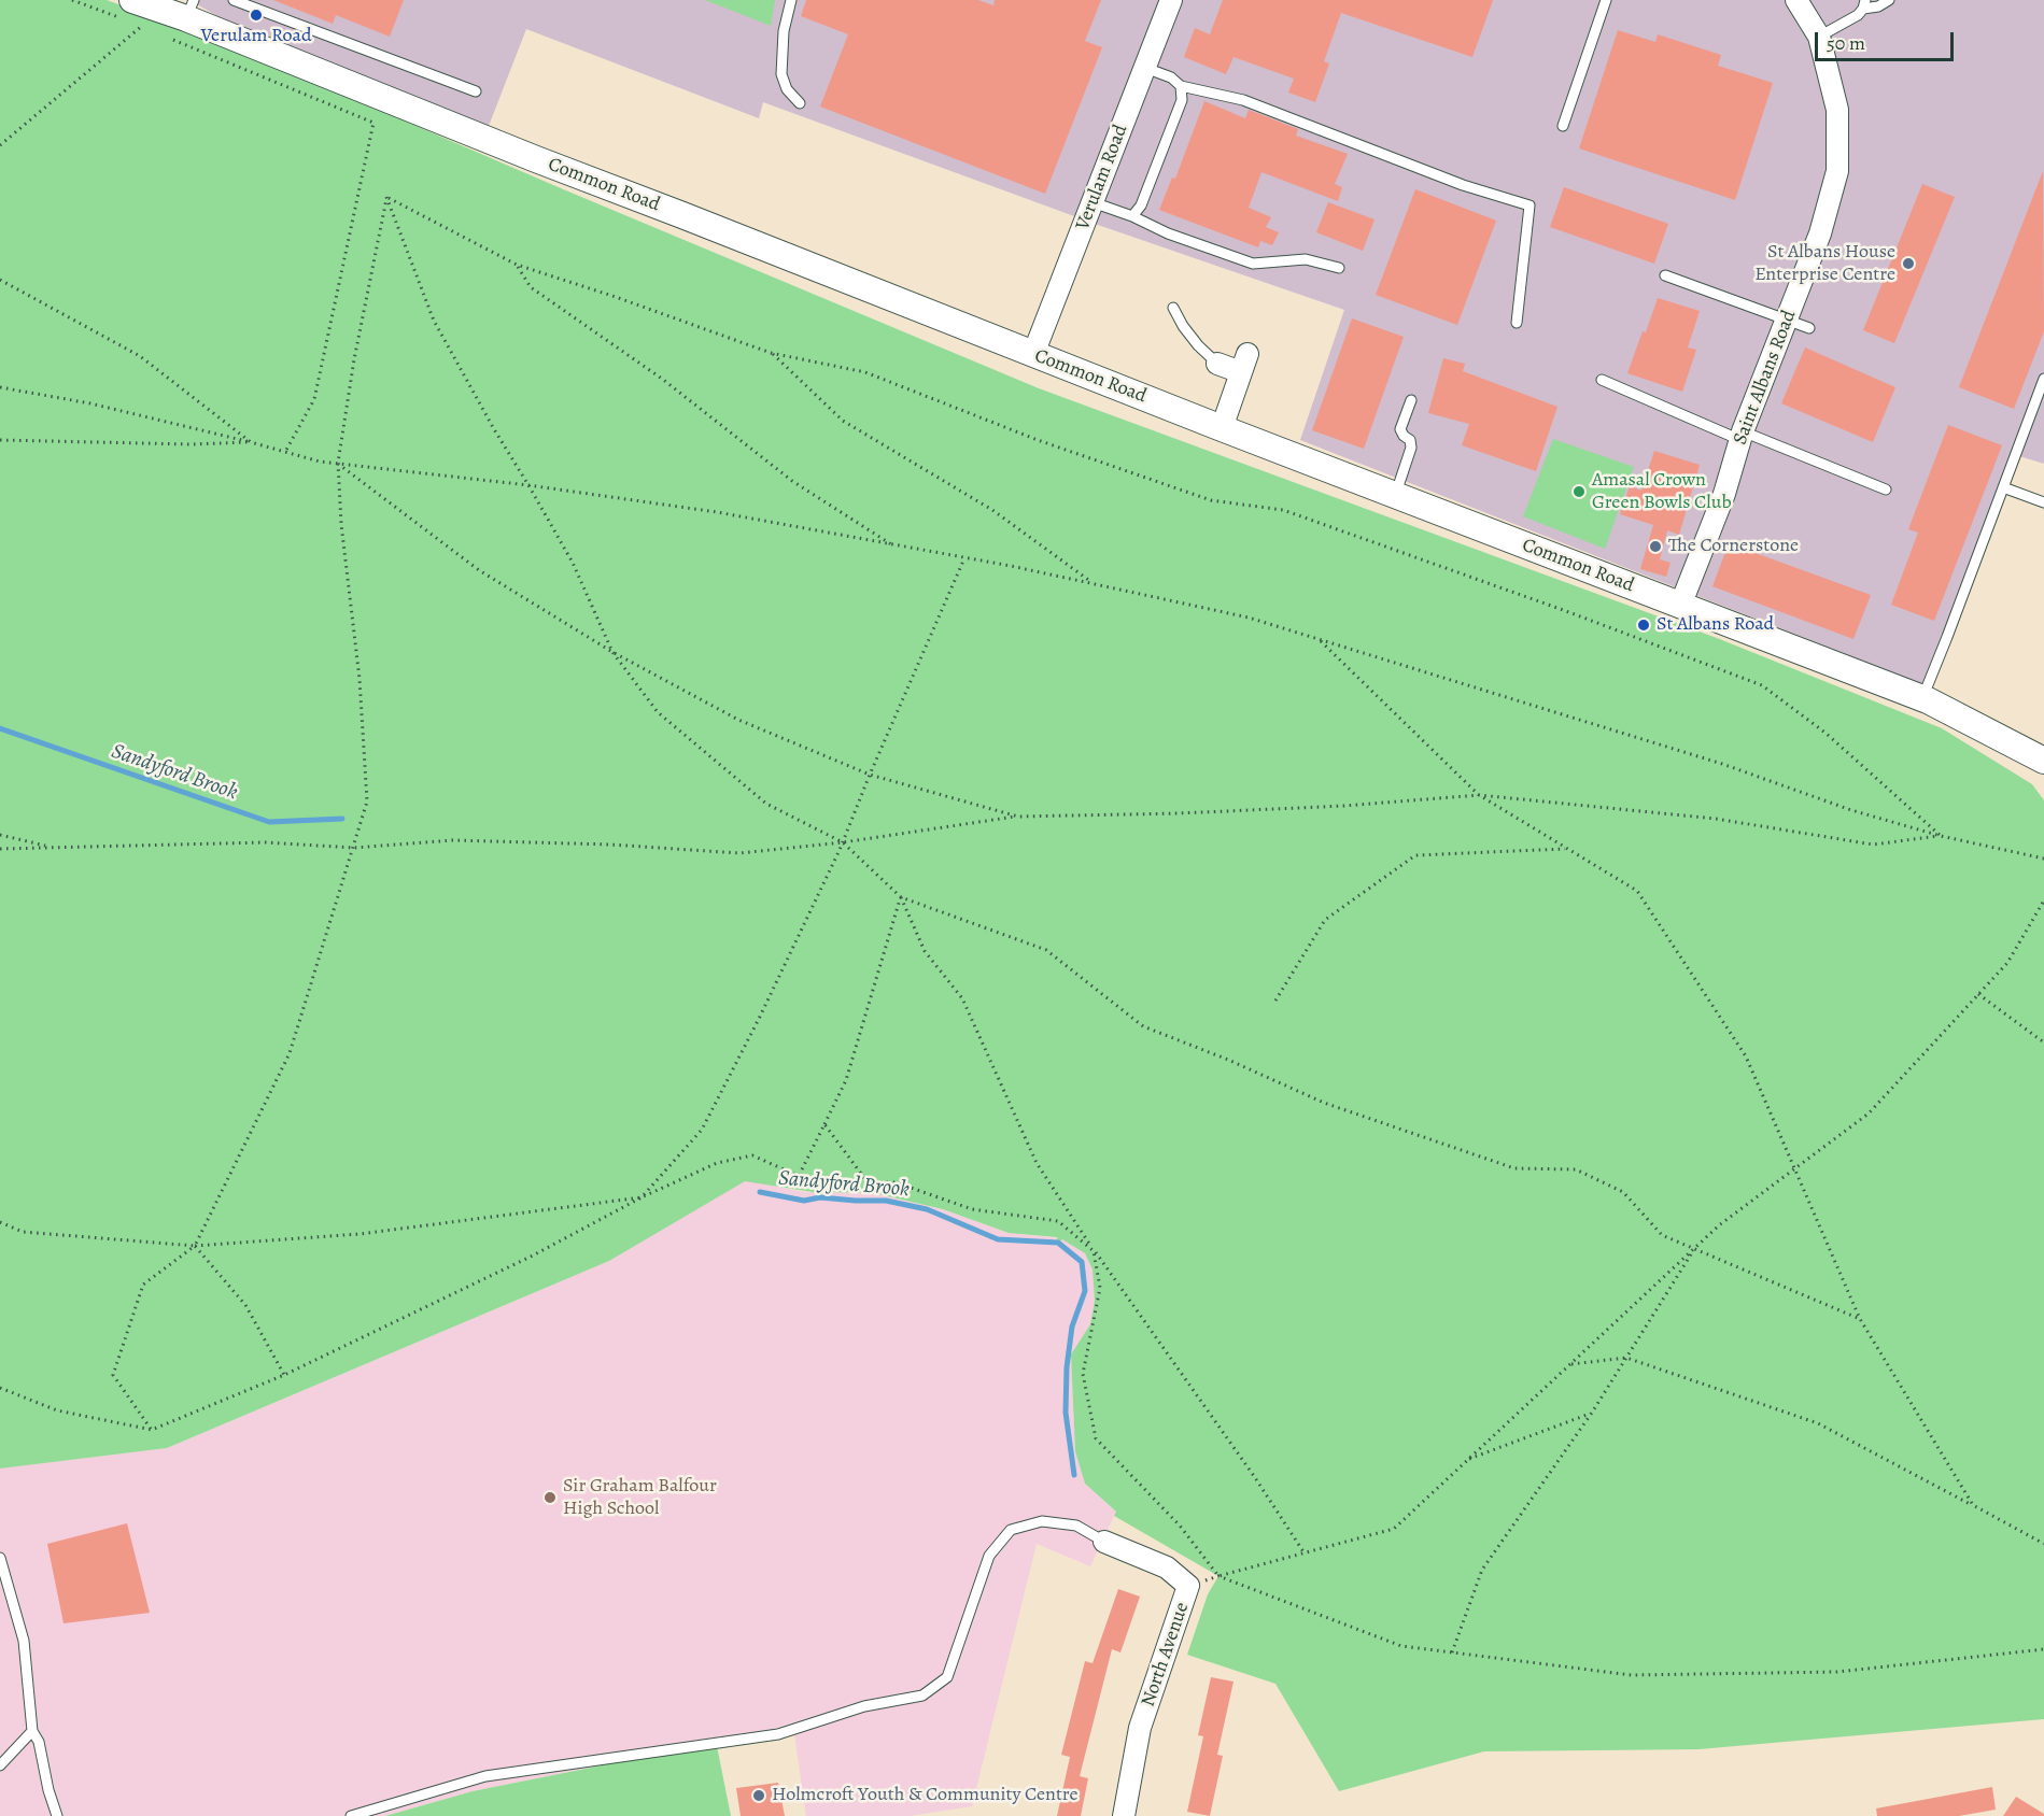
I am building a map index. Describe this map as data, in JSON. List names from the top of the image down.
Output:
{
  "streets": {
    "street": [
      "Verulam Road",
      "Common Road",
      "Saint Albans Road",
      "North Avenue"
    ]
  },
  "crossings": [
    ["Verulam Road", "Common Road"],
    ["Common Road", "Saint Albans Road"]
  ],
  "water": ["Sandyford Brook"],
  "places": [
    "Verulam Road",
    "St Albans House Enterprise Centre",
    "Amasal Crown Green Bowls Club",
    "The Cornerstone",
    "St Albans Road",
    "Sir Graham Balfour High School",
    "Holmcroft Youth & Community Centre"
  ],
  "scale_bar": "50 m"
}
